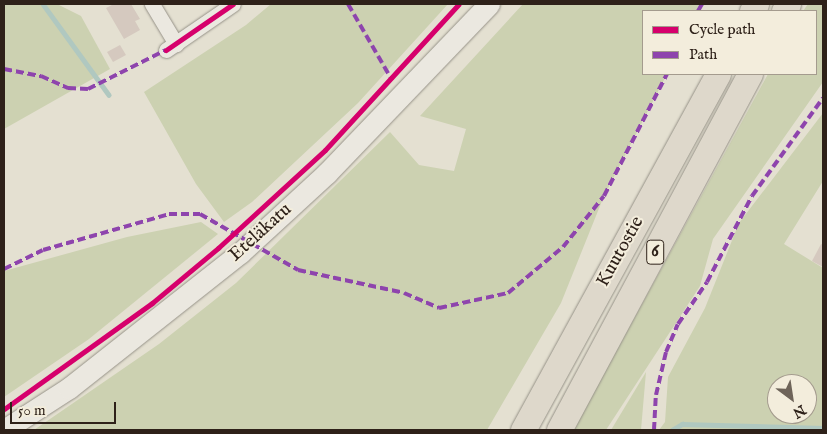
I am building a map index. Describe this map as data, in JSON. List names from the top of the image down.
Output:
{
  "streets": {
    "highway": ["Kuutostie", "6"],
    "main road": ["Eteläkatu"]
  },
  "legend": ["Cycle path", "Path"],
  "scale_bar": "50 m",
  "north": "bottom right"
}
